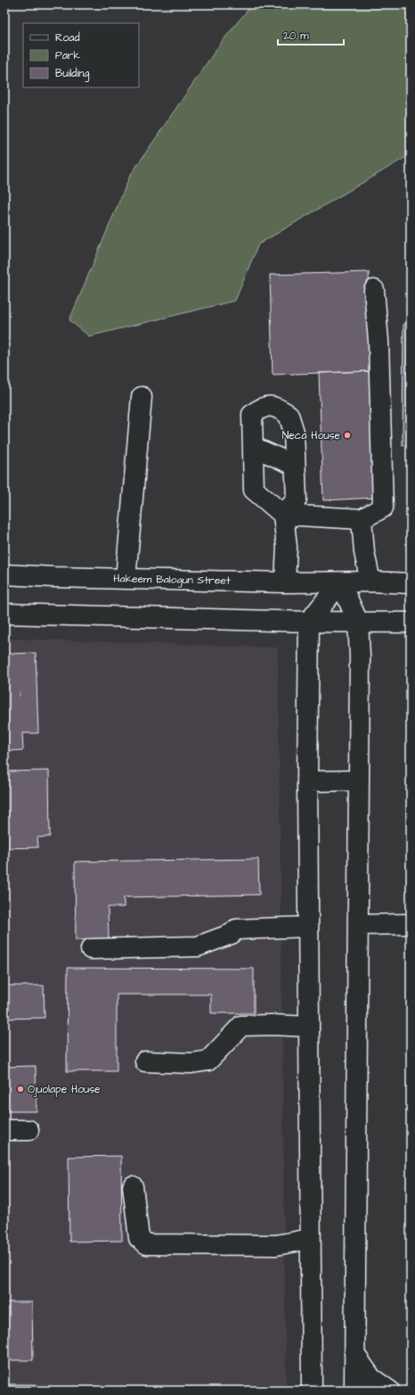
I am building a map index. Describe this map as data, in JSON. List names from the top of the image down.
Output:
{
  "streets": {
    "street": ["Hakeem Balogun Street"]
  },
  "places": ["Neca House", "Ojuolape House"],
  "house_numbers": ["1"],
  "legend": ["Road", "Park", "Building"],
  "scale_bar": "20 m"
}
